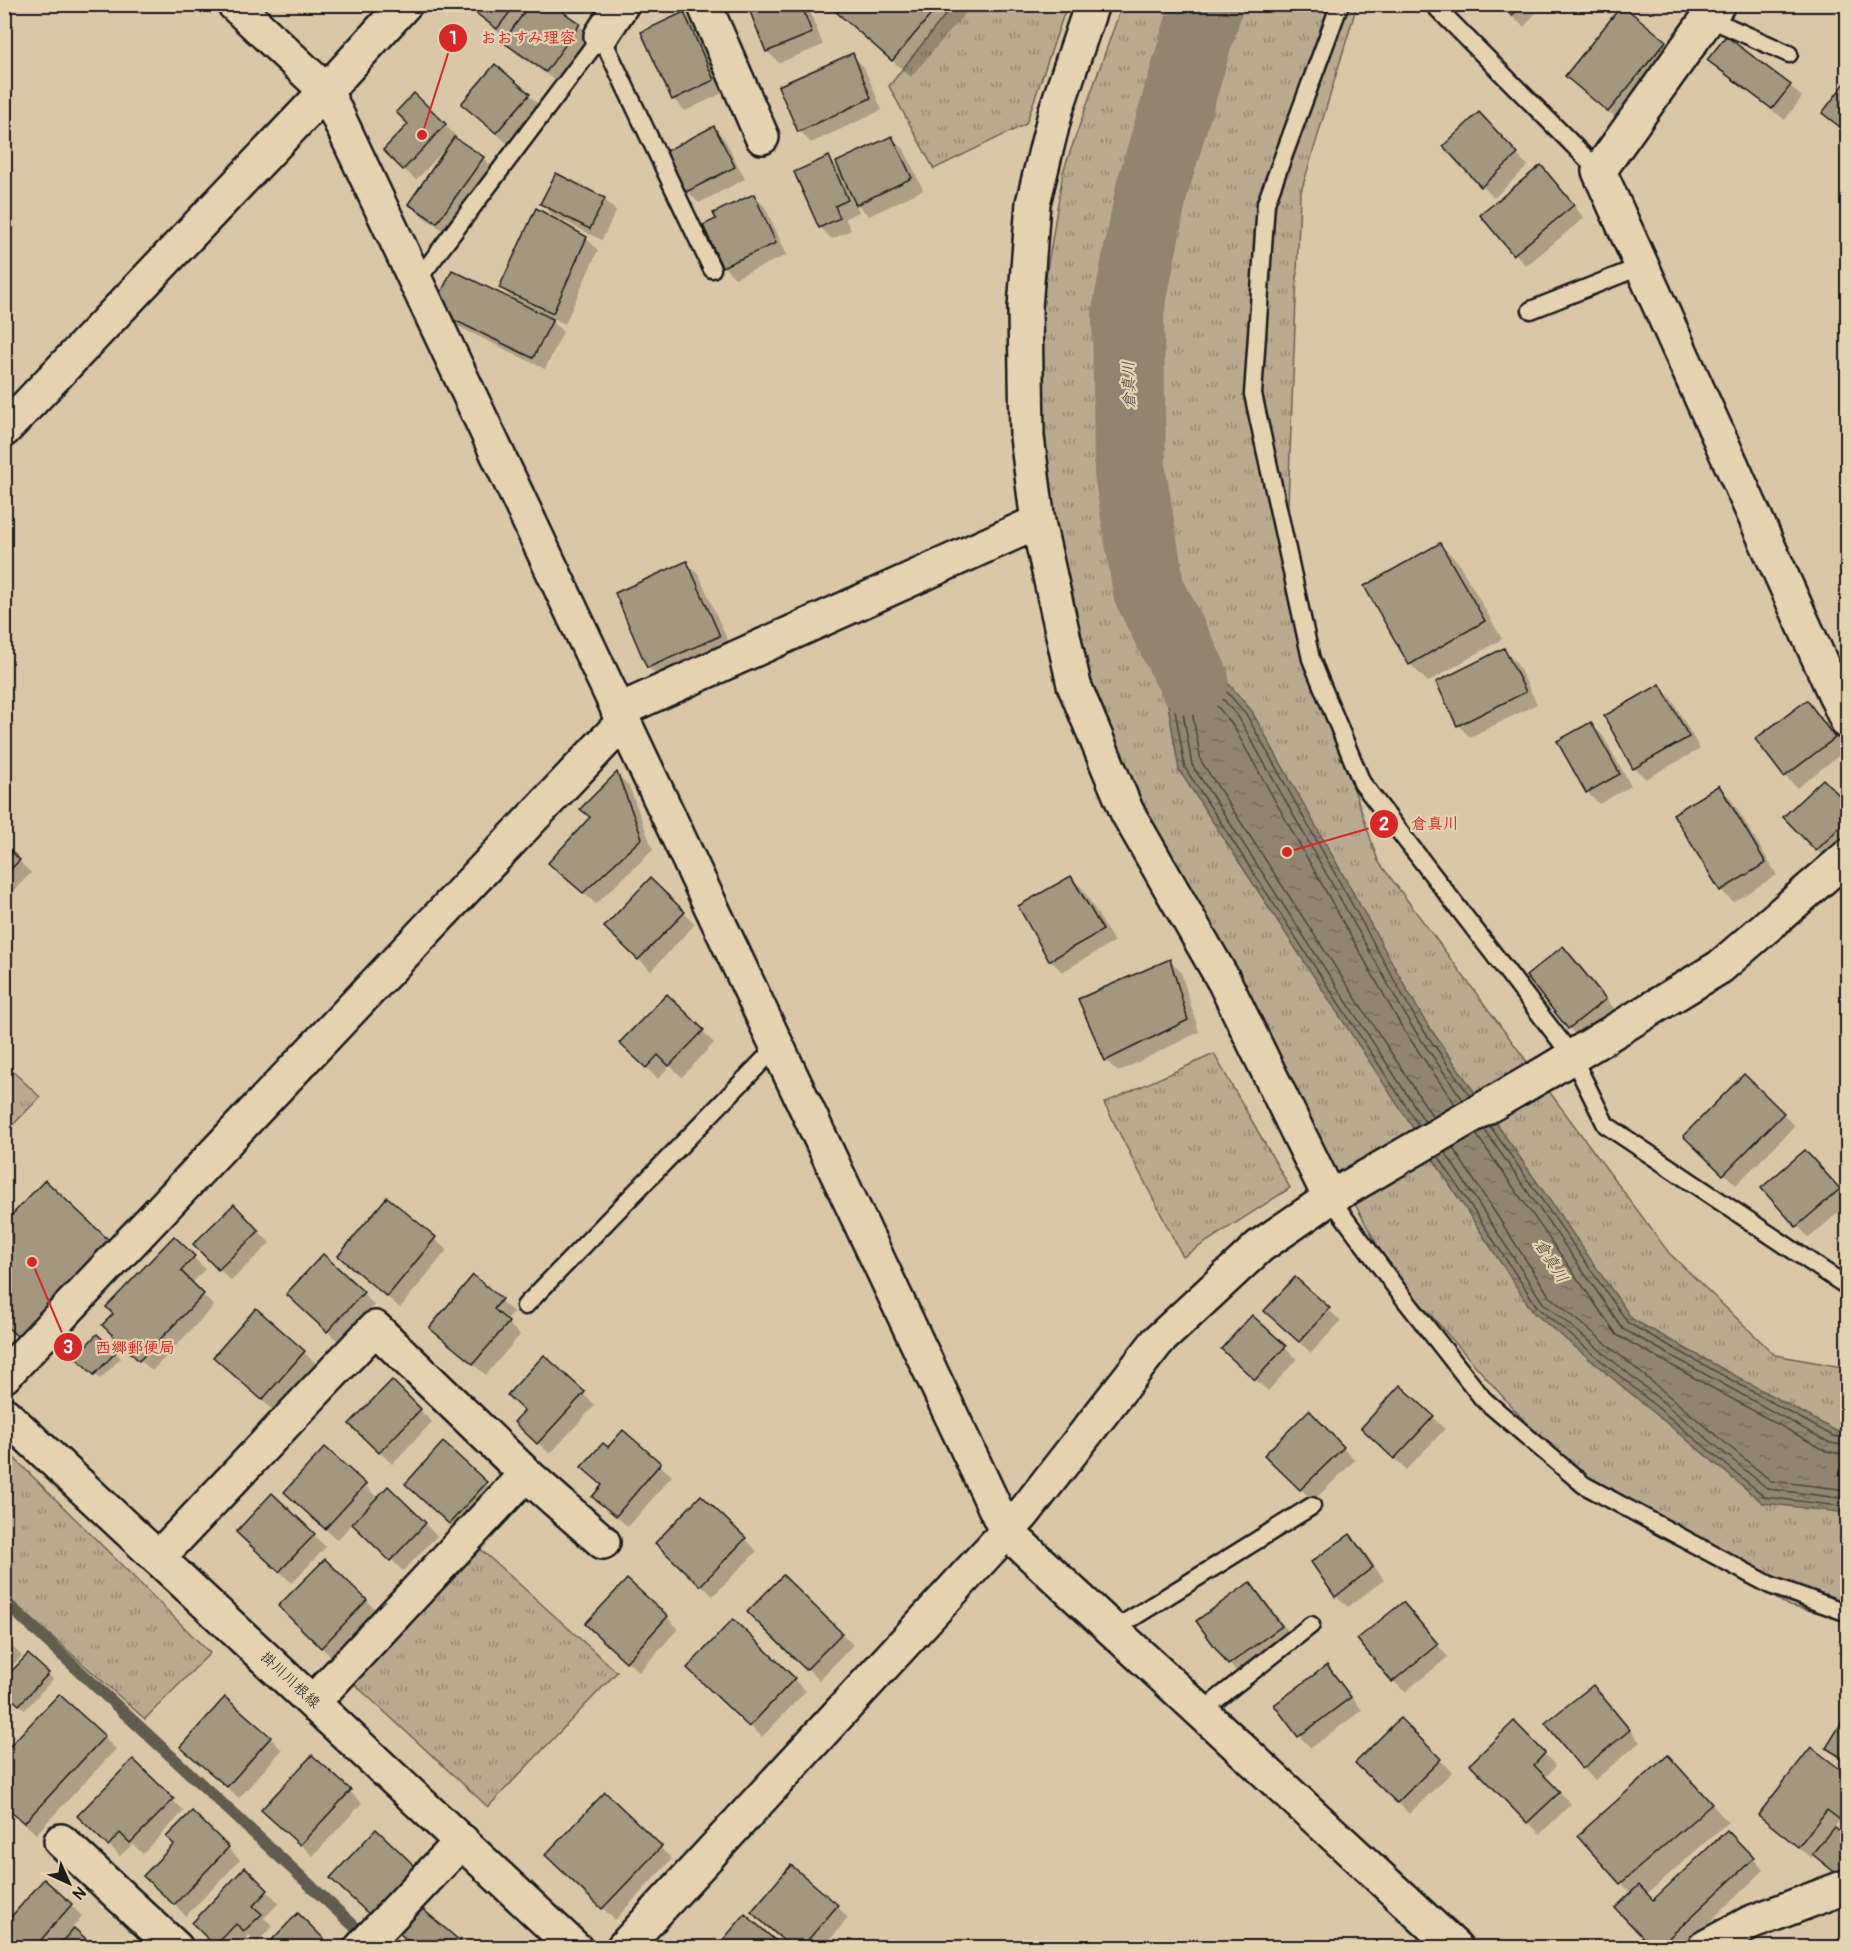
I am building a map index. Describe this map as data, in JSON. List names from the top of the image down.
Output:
{
  "streets": {
    "street": ["掛川川根線"]
  },
  "water": ["倉真川"],
  "places": ["おおすみ理容", "倉真川", "西郷郵便局"],
  "north": "bottom right"
}
